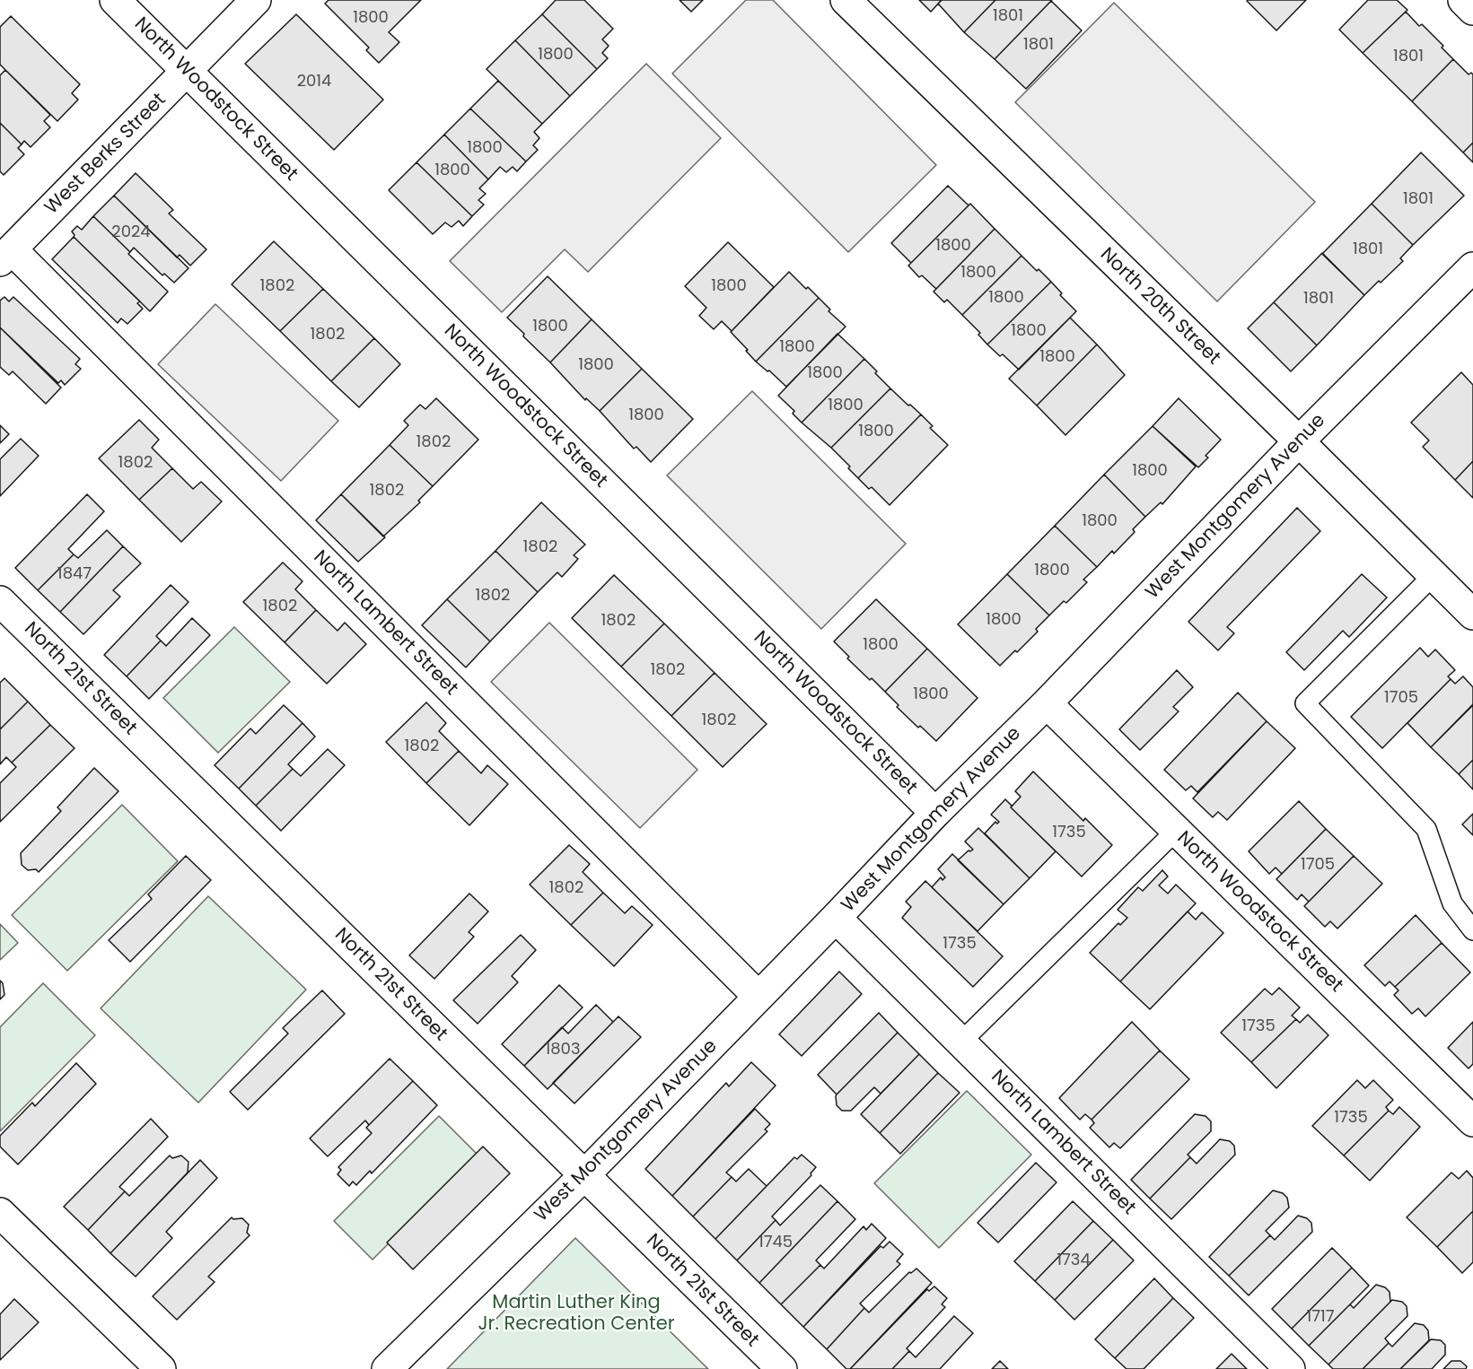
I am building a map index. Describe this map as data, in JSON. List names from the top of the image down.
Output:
{
  "streets": {
    "street": [
      "North Woodstock Street",
      "West Berks Street",
      "North 20th Street",
      "West Montgomery Avenue",
      "North Lambert Street",
      "North 21st Street"
    ]
  },
  "crossings": [
    ["North Woodstock Street", "West Berks Street"],
    ["North Woodstock Street", "West Montgomery Avenue"],
    ["West Berks Street", "North Lambert Street"],
    ["North 20th Street", "West Montgomery Avenue"],
    ["West Montgomery Avenue", "North Lambert Street"],
    ["West Montgomery Avenue", "North 21st Street"]
  ],
  "parks": ["Martin Luther King Jr. Recreation Center"],
  "house_numbers": [
    "1801",
    "1800",
    "1801",
    "1800",
    "1801",
    "2014",
    "1800",
    "1800",
    "1801",
    "2024",
    "1800",
    "1801",
    "1800",
    "1802",
    "1800",
    "1800",
    "1801",
    "1800",
    "1800",
    "1802",
    "1800",
    "1800",
    "1800",
    "1800",
    "1800",
    "1800",
    "1800",
    "1802",
    "1802",
    "1800",
    "1802",
    "1800",
    "1802",
    "1800",
    "1847",
    "1802",
    "1802",
    "1800",
    "1802",
    "1800",
    "1802",
    "1800",
    "1705",
    "1802",
    "1802",
    "1735",
    "1705",
    "1802",
    "1735",
    "1735",
    "1803",
    "1735",
    "1745",
    "1734",
    "1717"
  ]
}
